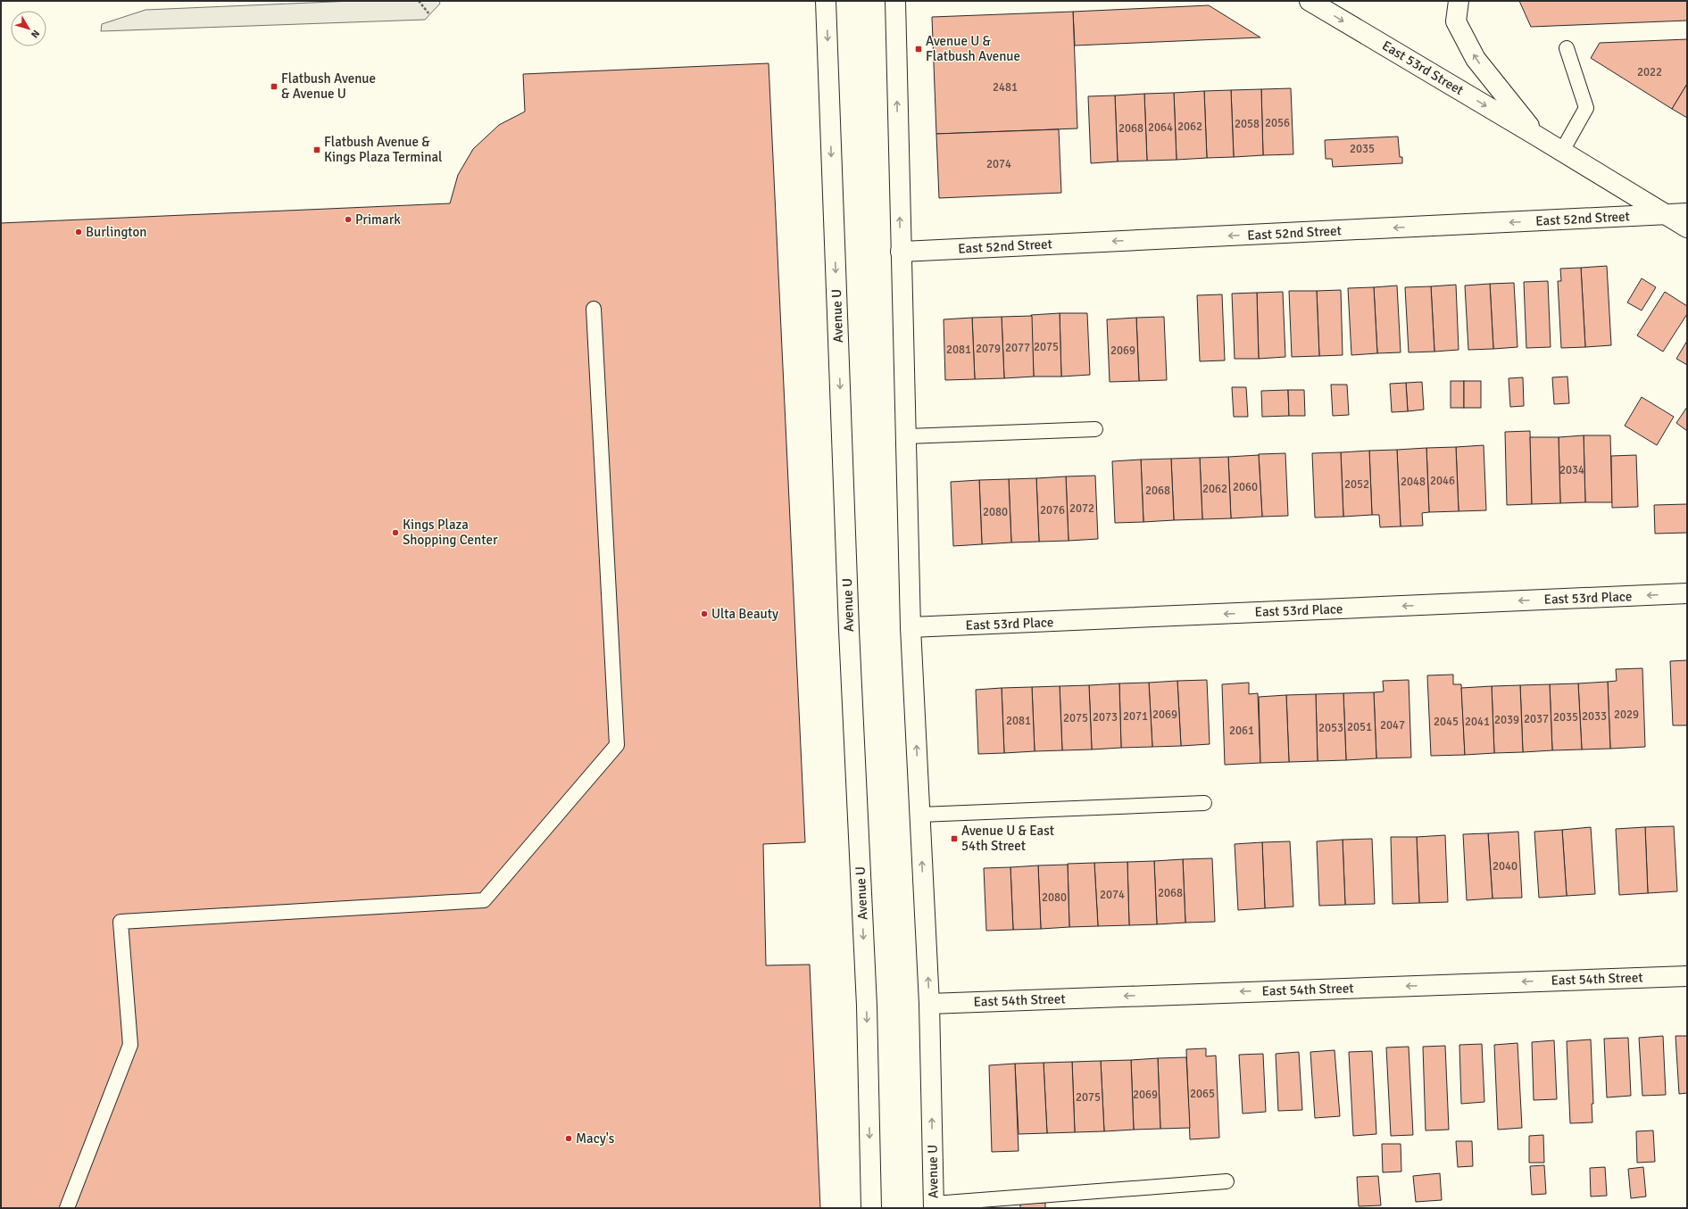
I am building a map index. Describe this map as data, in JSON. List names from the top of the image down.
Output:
{
  "streets": {
    "street": [
      "East 53rd Street",
      "East 52nd Street",
      "Avenue U",
      "East 53rd Place",
      "East 54th Street"
    ]
  },
  "crossings": [
    ["East 53rd Street", "East 52nd Street"],
    ["East 52nd Street", "Avenue U"],
    ["Avenue U", "East 53rd Place"],
    ["Avenue U", "East 54th Street"]
  ],
  "one_way": ["East 52nd Street", "East 53rd Place", "East 54th Street"],
  "places": {
    "transit": [
      "Avenue U & Flatbush Avenue",
      "Flatbush Avenue & Avenue U",
      "Flatbush Avenue & Kings Plaza Terminal",
      "Avenue U & East 54th Street"
    ],
    "other": [
      "Primark",
      "Burlington",
      "Kings Plaza Shopping Center",
      "Ulta Beauty",
      "Macy's"
    ]
  },
  "house_numbers": [
    "2022",
    "2481",
    "2056",
    "2058",
    "2062",
    "2064",
    "2068",
    "2035",
    "2074",
    "2075",
    "2077",
    "2079",
    "2081",
    "2069",
    "2034",
    "2046",
    "2048",
    "2052",
    "2060",
    "2062",
    "2068",
    "2072",
    "2076",
    "2080",
    "2069",
    "2029",
    "2071",
    "2033",
    "2073",
    "2035",
    "2075",
    "2037",
    "2039",
    "2081",
    "2045",
    "2041",
    "2047",
    "2051",
    "2053",
    "2061",
    "2040",
    "2068",
    "2074",
    "2080",
    "2065",
    "2069",
    "2075"
  ],
  "north": "bottom right"
}
